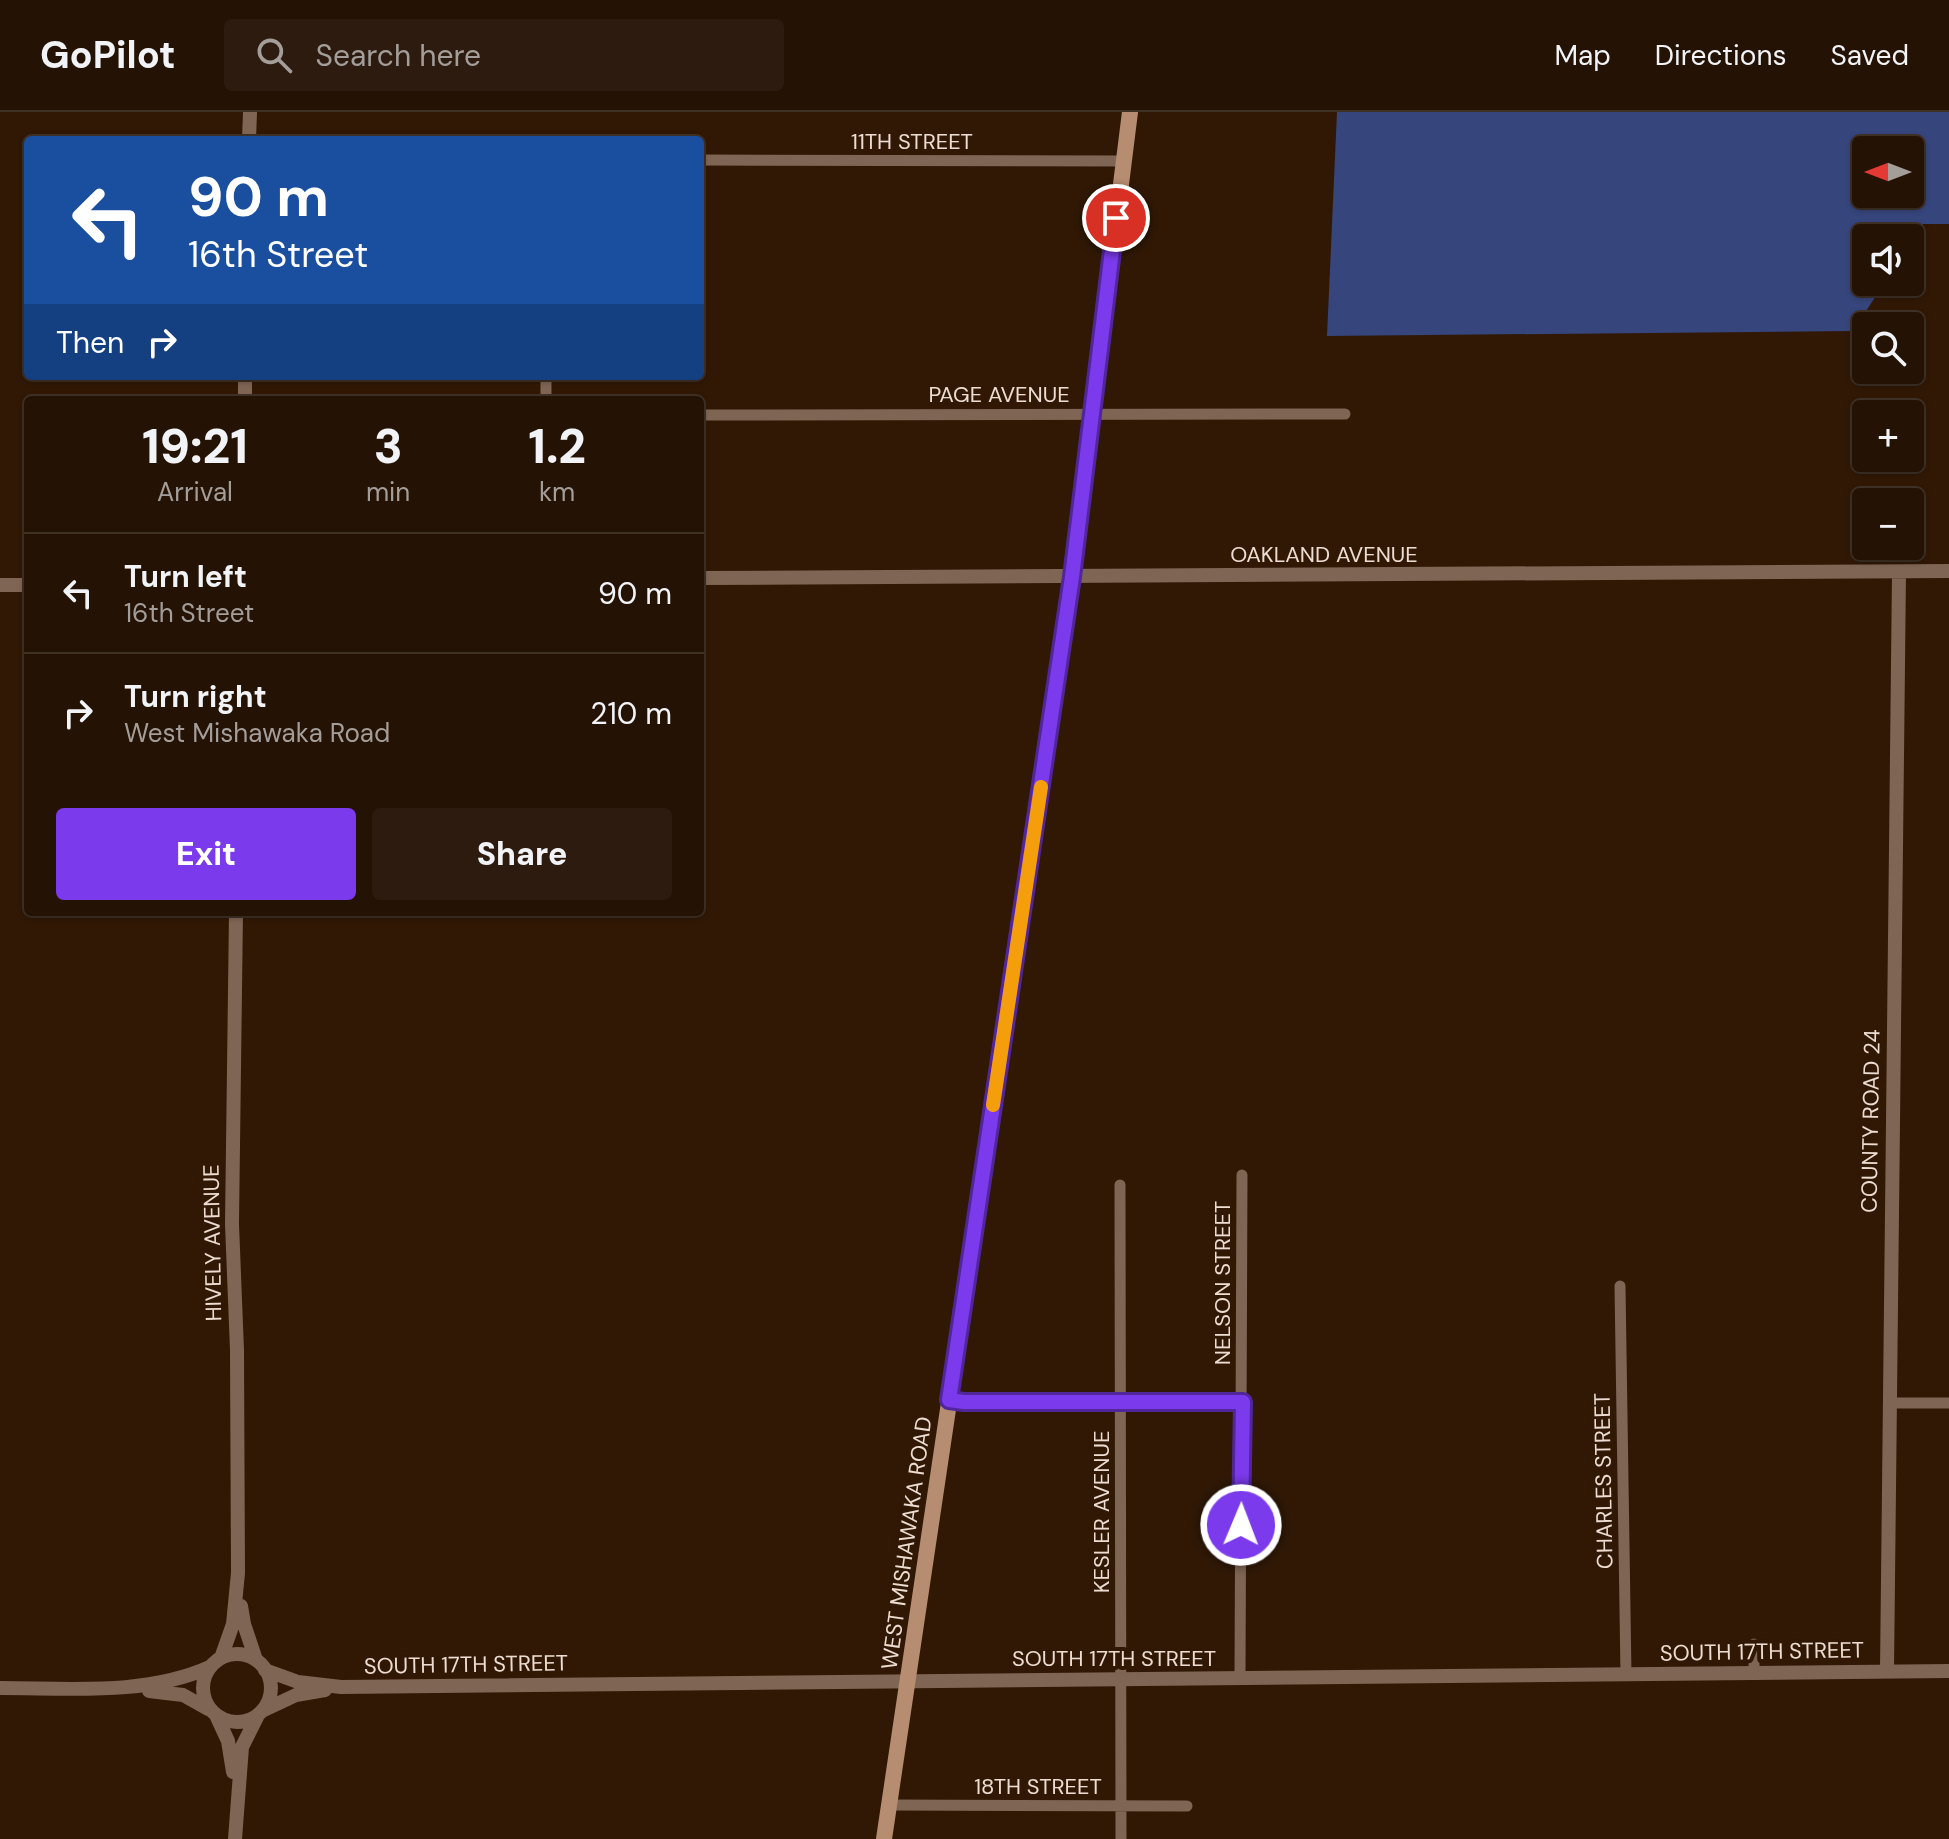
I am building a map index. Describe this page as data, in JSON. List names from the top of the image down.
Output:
{
  "streets": {
    "main road": ["WEST MISHAWAKA ROAD"],
    "street": [
      "11TH STREET",
      "PAGE AVENUE",
      "OAKLAND AVENUE",
      "COUNTY ROAD 24",
      "HIVELY AVENUE",
      "NELSON STREET",
      "CHARLES STREET",
      "KESLER AVENUE",
      "SOUTH 17TH STREET",
      "18TH STREET"
    ]
  },
  "crossings": [
    ["11TH STREET", "WEST MISHAWAKA ROAD"],
    ["PAGE AVENUE", "WEST MISHAWAKA ROAD"],
    ["OAKLAND AVENUE", "COUNTY ROAD 24"],
    ["OAKLAND AVENUE", "WEST MISHAWAKA ROAD"],
    ["COUNTY ROAD 24", "SOUTH 17TH STREET"],
    ["NELSON STREET", "SOUTH 17TH STREET"],
    ["CHARLES STREET", "SOUTH 17TH STREET"],
    ["KESLER AVENUE", "SOUTH 17TH STREET"],
    ["KESLER AVENUE", "18TH STREET"],
    ["WEST MISHAWAKA ROAD", "SOUTH 17TH STREET"],
    ["WEST MISHAWAKA ROAD", "18TH STREET"]
  ],
  "north": "left",
  "page": {
    "header": "GoPilot",
    "search": "Search here",
    "nav": ["Map", "Directions", "Saved"],
    "map_buttons": ["+", "−"],
    "turn": ["90 m", "16th Street"],
    "then": "Then",
    "eta": [
      "19:21",
      "Arrival",
      "3",
      "min",
      "1.2",
      "km"
    ],
    "list": [
      {
        "name": "Turn left",
        "note": "16th Street",
        "value": "90 m"
      },
      {
        "name": "Turn right",
        "note": "West Mishawaka Road",
        "value": "210 m"
      }
    ],
    "buttons": ["Exit", "Share"]
  }
}
